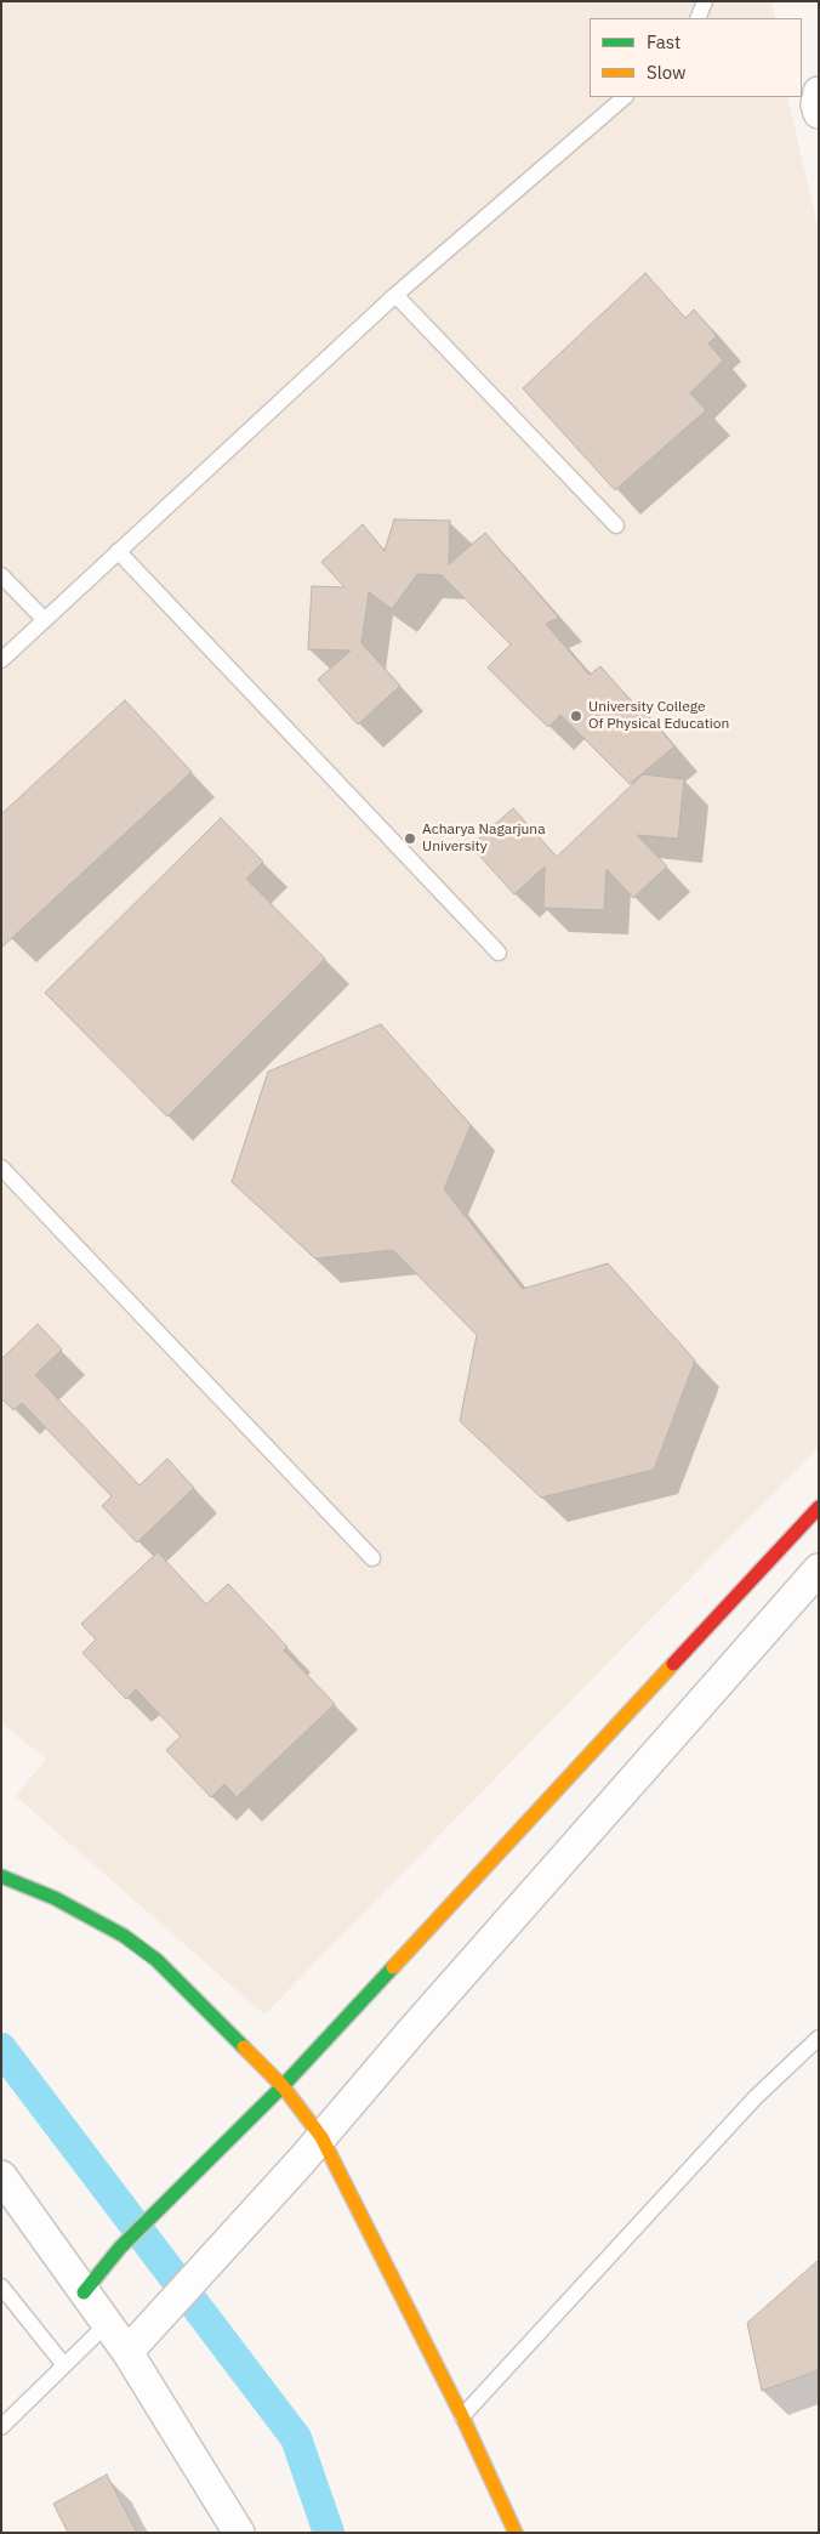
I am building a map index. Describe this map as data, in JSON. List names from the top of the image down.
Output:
{
  "places": ["University College Of Physical Education", "Acharya Nagarjuna University"],
  "legend": ["Fast", "Slow"]
}
